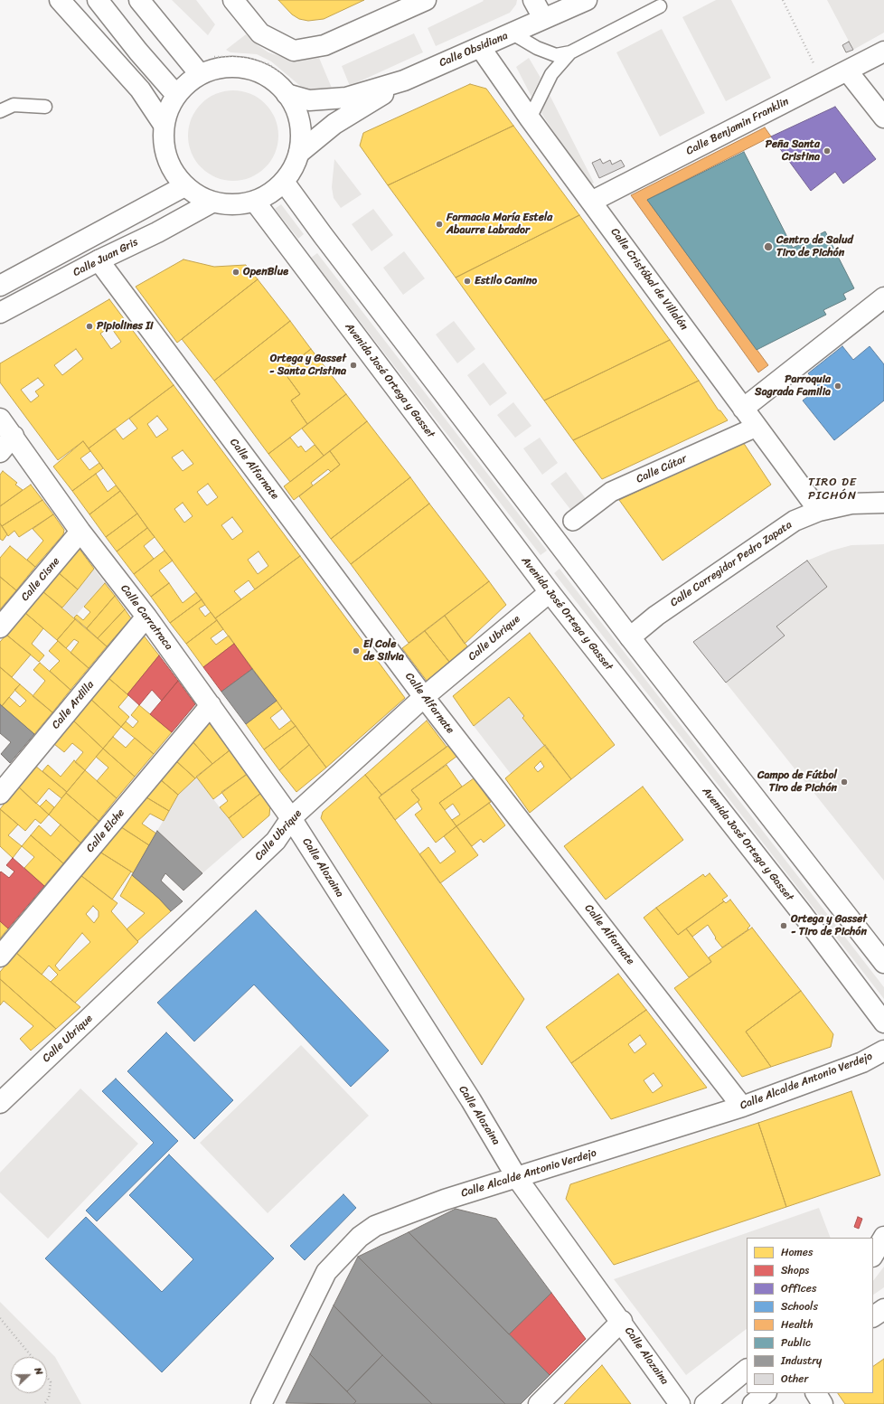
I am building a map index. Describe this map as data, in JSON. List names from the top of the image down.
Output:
{
  "streets": {
    "main road": [
      "Calle Obsidiana",
      "Calle Benjamin Franklin",
      "Calle Juan Gris",
      "Calle Cristóbal de Villalón",
      "Avenida José Ortega y Gasset",
      "Calle Alfarnate",
      "Calle Corregidor Pedro Zapata",
      "Calle Cisne",
      "Calle Carratraca",
      "Calle Ubrique",
      "Calle Ardilla",
      "Calle Elche",
      "Calle Alozaina",
      "Calle Alcalde Antonio Verdejo"
    ],
    "street": ["Calle Cútar"]
  },
  "crossings": [
    ["Calle Obsidiana", "Calle Cristóbal de Villalón"],
    ["Calle Benjamin Franklin", "Calle Cristóbal de Villalón"],
    ["Calle Juan Gris", "Calle Alfarnate"],
    ["Calle Cristóbal de Villalón", "Calle Cútar"],
    ["Calle Cristóbal de Villalón", "Calle Corregidor Pedro Zapata"],
    ["Avenida José Ortega y Gasset", "Calle Ubrique"],
    ["Calle Alfarnate", "Calle Ubrique"],
    ["Calle Alfarnate", "Calle Alcalde Antonio Verdejo"],
    ["Calle Cisne", "Calle Carratraca"],
    ["Calle Carratraca", "Calle Ubrique"],
    ["Calle Carratraca", "Calle Ardilla"],
    ["Calle Carratraca", "Calle Elche"],
    ["Calle Carratraca", "Calle Alozaina"],
    ["Calle Ubrique", "Calle Alozaina"],
    ["Calle Alozaina", "Calle Alcalde Antonio Verdejo"]
  ],
  "districts": ["TIRO DE PICHÓN"],
  "places": [
    "Peña Santa Cristina",
    "Farmacia María Estela Abaurre Labrador",
    "Centro de Salud Tiro de Pichón",
    "OpenBlue",
    "Estilo Canino",
    "Pipiolines II",
    "Ortega y Gasset - Santa Cristina",
    "Parroquia Sagrada Familia",
    "El Cole de Silvia",
    "Campo de Fútbol Tiro de Pichón",
    "Ortega y Gasset - Tiro de Pichón"
  ],
  "legend": [
    "Homes",
    "Shops",
    "Offices",
    "Schools",
    "Health",
    "Public",
    "Industry",
    "Other"
  ],
  "north": "right"
}
